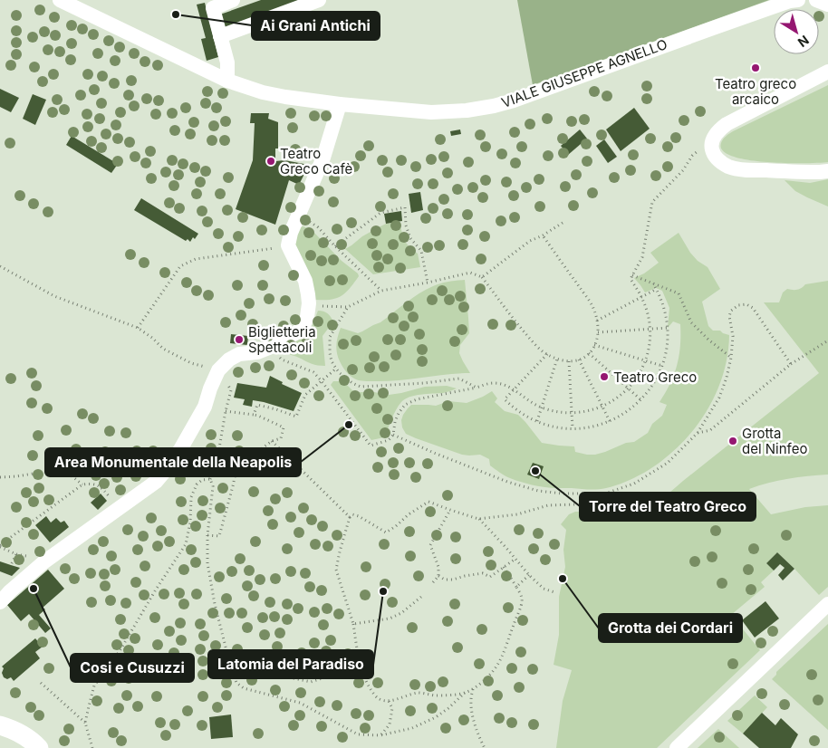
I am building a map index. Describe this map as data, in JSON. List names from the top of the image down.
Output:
{
  "streets": {
    "street": ["VIALE GIUSEPPE AGNELLO"]
  },
  "places": [
    "Ai Grani Antichi",
    "Teatro greco arcaico",
    "Teatro Greco Cafè",
    "Biglietteria Spettacoli",
    "Teatro Greco",
    "Area Monumentale della Neapolis",
    "Grotta del Ninfeo",
    "Torre del Teatro Greco",
    "Grotta dei Cordari",
    "Cosi e Cusuzzi",
    "Latomia del Paradiso"
  ],
  "north": "bottom right"
}
